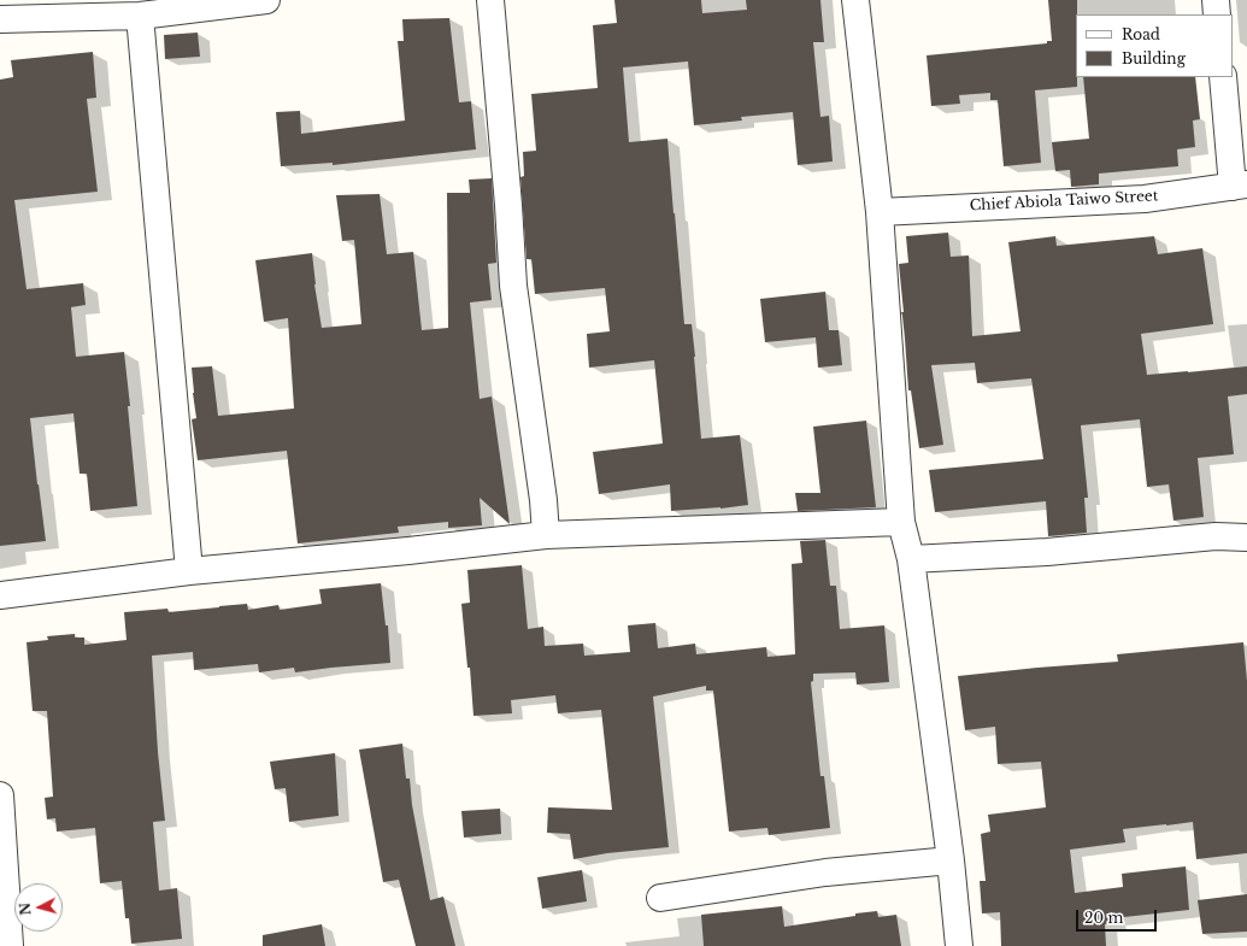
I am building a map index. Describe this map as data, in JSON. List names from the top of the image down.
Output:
{
  "streets": {
    "street": ["Chief Abiola Taiwo Street"]
  },
  "legend": ["Road", "Building"],
  "scale_bar": "20 m",
  "north": "left"
}
